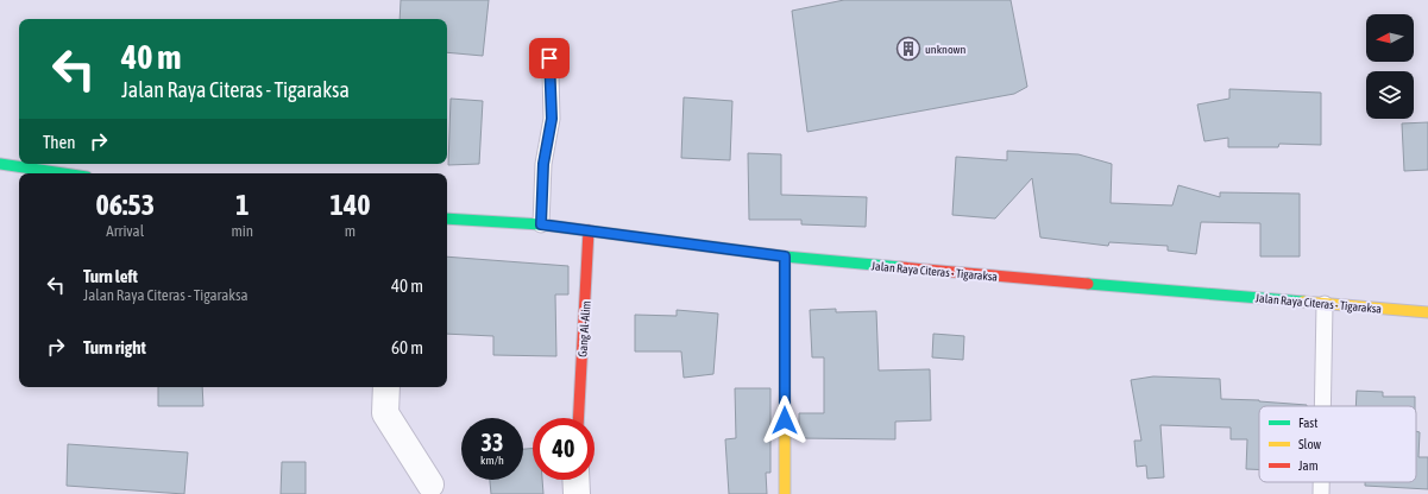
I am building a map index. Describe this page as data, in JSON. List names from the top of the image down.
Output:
{
  "streets": {
    "main road": ["Jalan Raya Citeras - Tigaraksa", "Gang Al-Alim"]
  },
  "crossings": [
    ["Jalan Raya Citeras - Tigaraksa", "Gang Al-Alim"]
  ],
  "places": {
    "building": ["unknown"]
  },
  "legend": ["Fast", "Slow", "Jam"],
  "north": "left",
  "page": {
    "turn": ["40 m", "Jalan Raya Citeras - Tigaraksa"],
    "then": "Then",
    "eta": [
      "06:53",
      "Arrival",
      "1",
      "min",
      "140",
      "m"
    ],
    "list": [
      {
        "name": "Turn left",
        "note": "Jalan Raya Citeras - Tigaraksa",
        "value": "40 m"
      },
      {
        "name": "Turn right",
        "value": "60 m"
      }
    ],
    "speed": "33 km/h",
    "limit": "40"
  }
}
